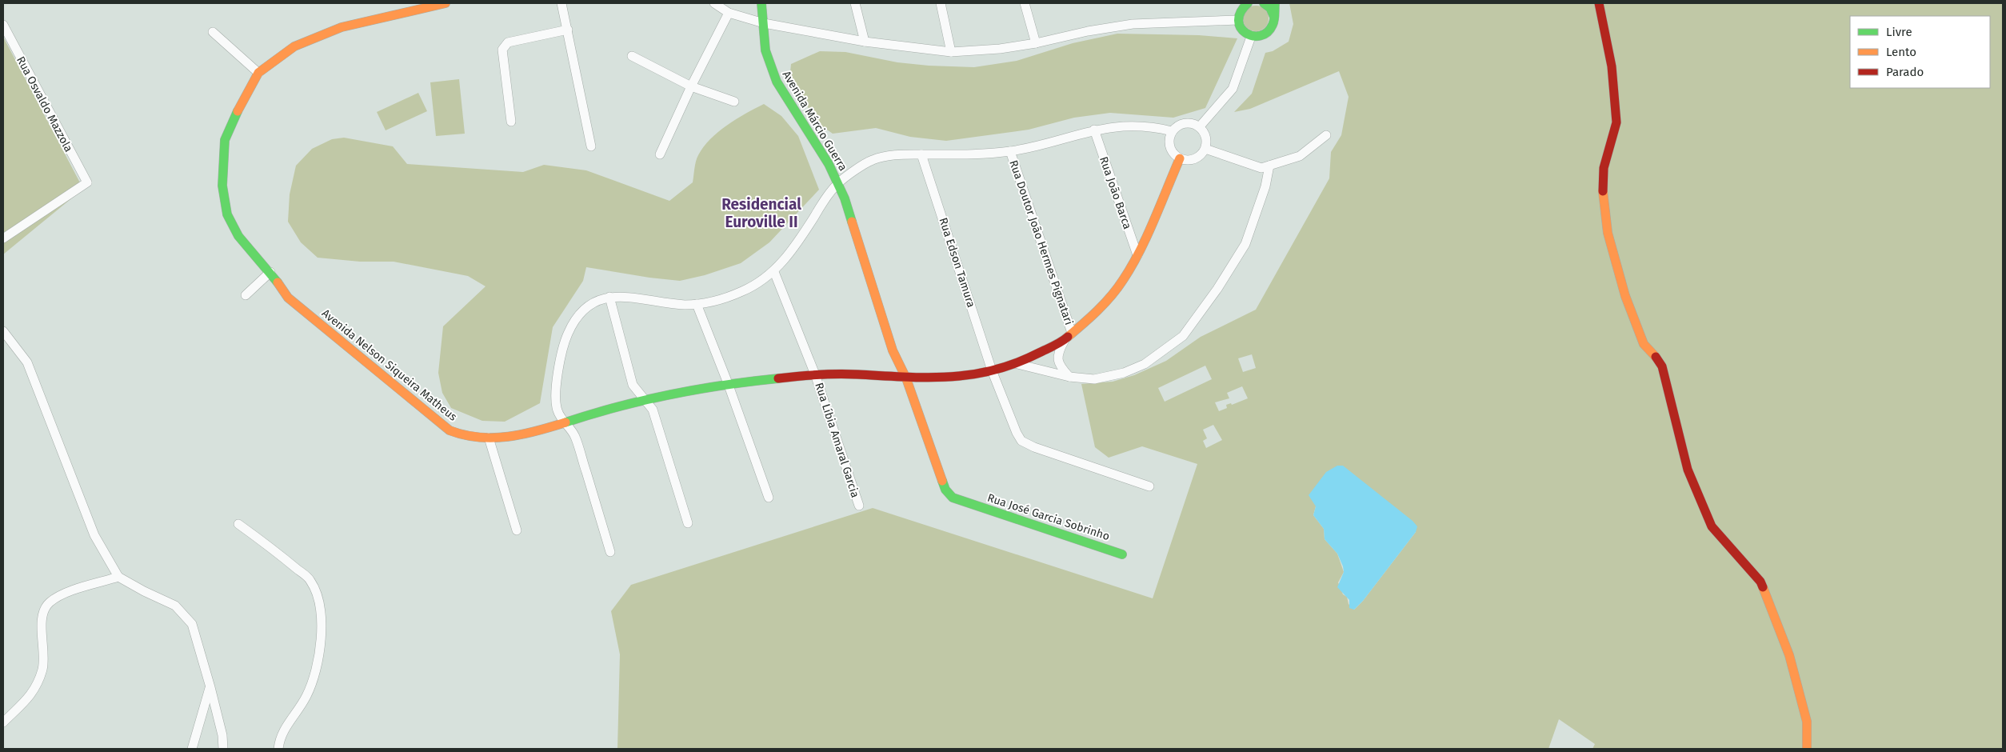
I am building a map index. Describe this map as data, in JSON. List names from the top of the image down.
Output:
{
  "streets": {
    "street": [
      "Rua Osvaldo Mazzola",
      "Avenida Márcio Guerra",
      "Rua João Barca",
      "Rua Doutor João Hermes Pignatari",
      "Rua Edson Tamura",
      "Avenida Nelson Siqueira Matheus",
      "Rua Líbia Amaral Garcia",
      "Rua José Garcia Sobrinho"
    ]
  },
  "crossings": [
    ["Avenida Márcio Guerra", "Avenida Nelson Siqueira Matheus"],
    ["Avenida Márcio Guerra", "Rua José Garcia Sobrinho"],
    ["Rua João Barca", "Avenida Nelson Siqueira Matheus"],
    ["Rua Doutor João Hermes Pignatari", "Avenida Nelson Siqueira Matheus"],
    ["Rua Edson Tamura", "Avenida Nelson Siqueira Matheus"],
    ["Avenida Nelson Siqueira Matheus", "Rua Líbia Amaral Garcia"],
    ["Avenida Nelson Siqueira Matheus", "Rua José Garcia Sobrinho"]
  ],
  "districts": ["Residencial Euroville II"],
  "legend": ["Livre", "Lento", "Parado"]
}
